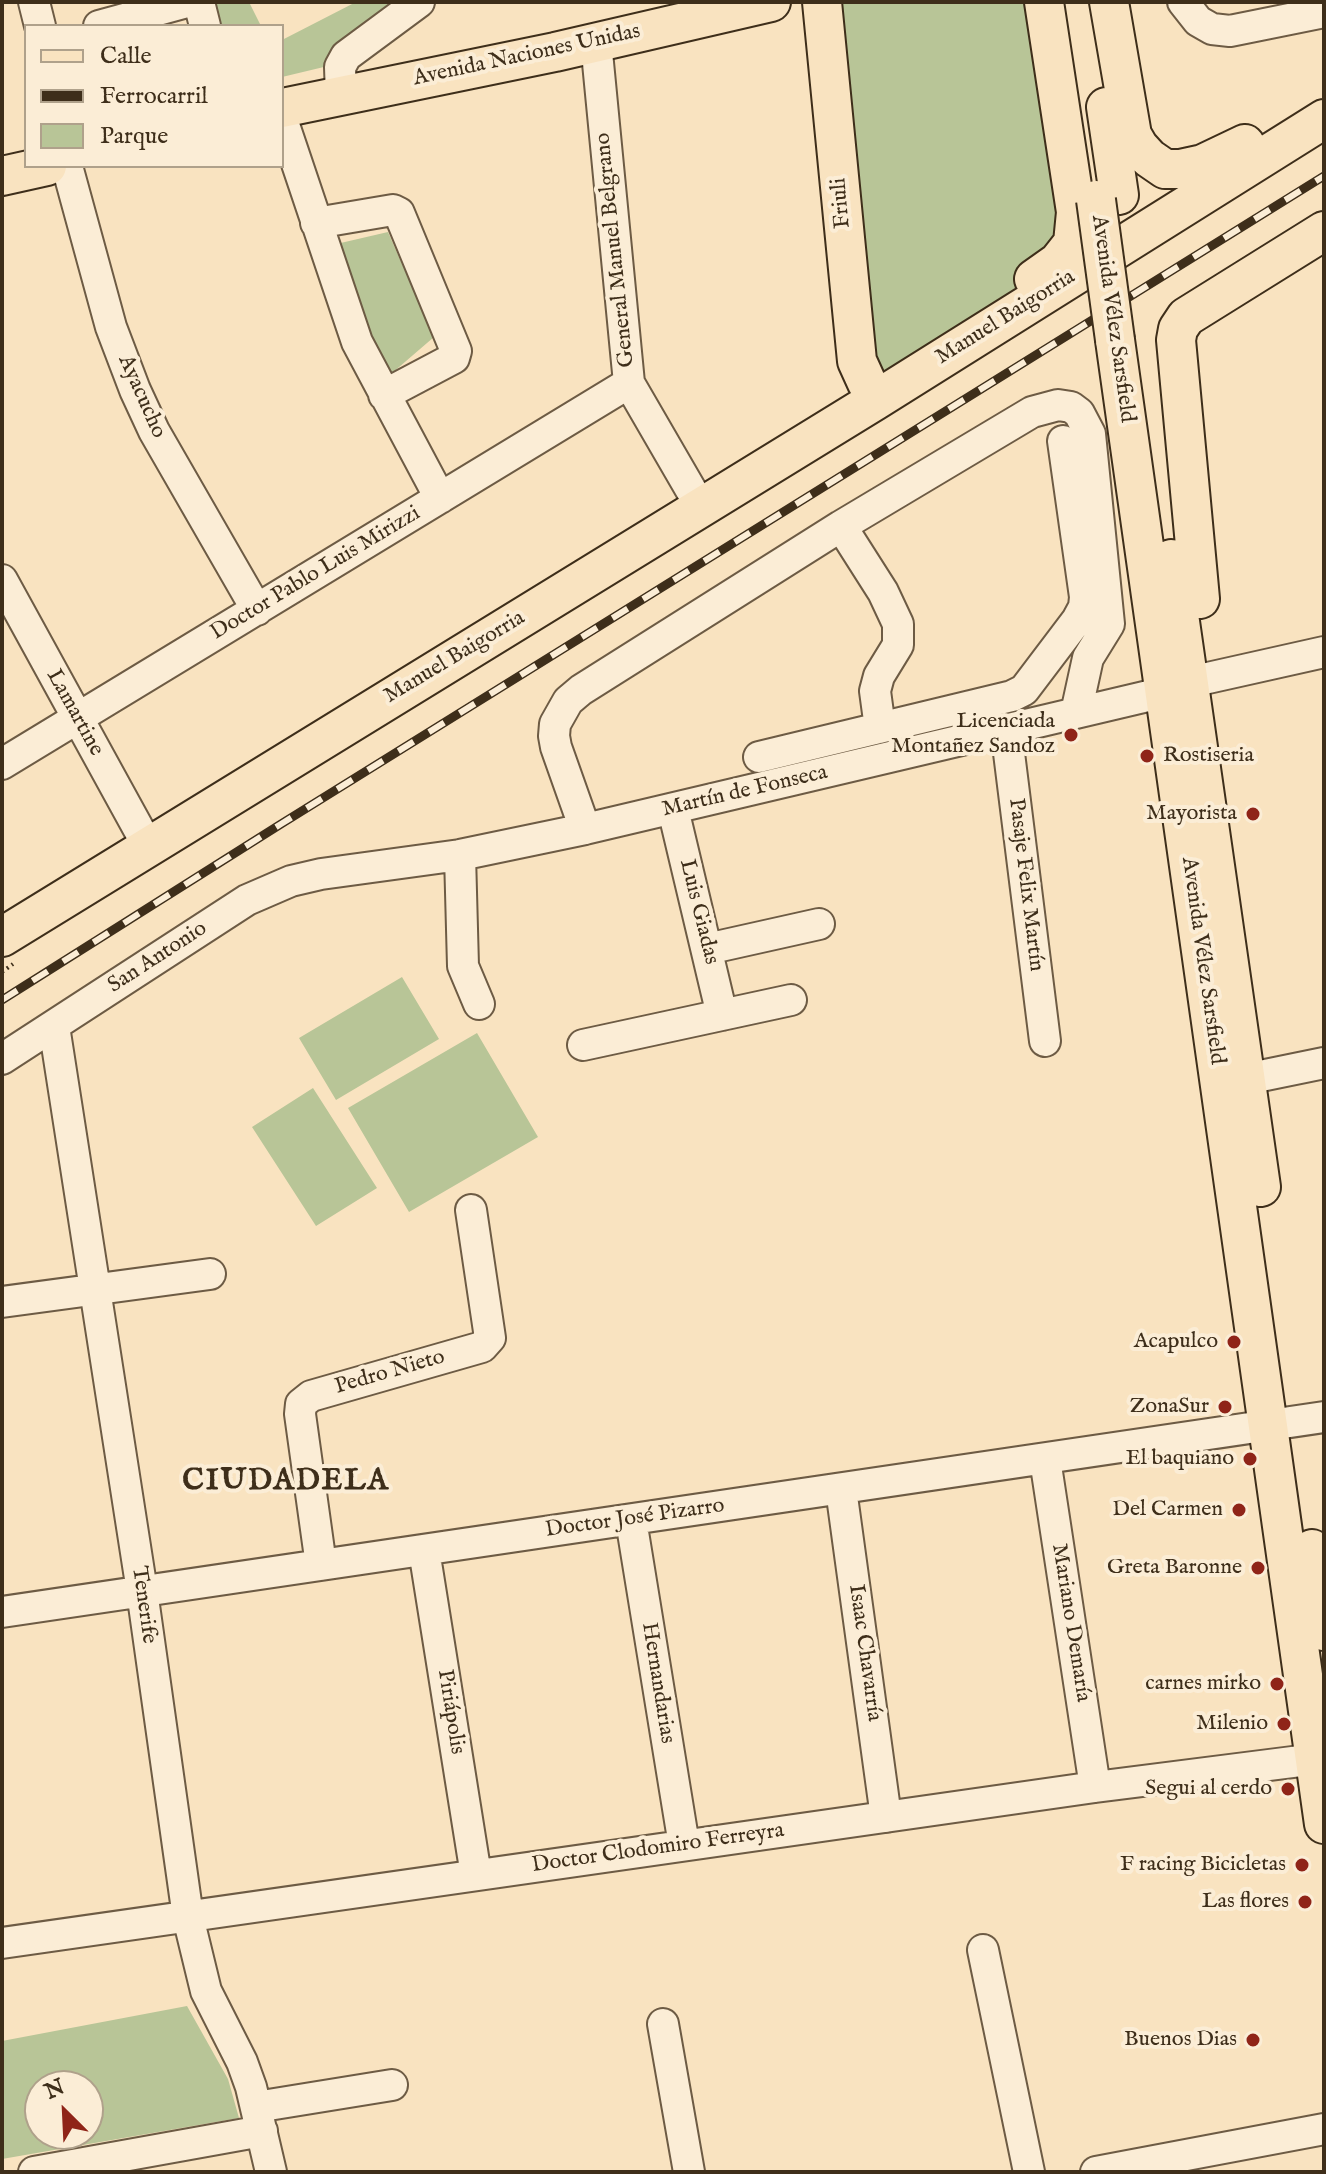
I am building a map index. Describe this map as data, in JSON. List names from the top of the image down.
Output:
{
  "streets": {
    "main road": [
      "Avenida Naciones Unidas",
      "Friuli",
      "Manuel Baigorria",
      "Avenida Vélez Sarsfield"
    ],
    "street": [
      "General Manuel Belgrano",
      "Ayacucho",
      "Doctor Pablo Luis Mirizzi",
      "Lamartine",
      "Martín de Fonseca",
      "Pasaje Felix Martín",
      "Luis Giadas",
      "San Antonio",
      "Pedro Nieto",
      "Doctor José Pizarro",
      "Tenerife",
      "Mariano Demaría",
      "Isaac Chavarría",
      "Hernandarias",
      "Piriápolis",
      "Doctor Clodomiro Ferreyra"
    ]
  },
  "crossings": [
    ["Avenida Naciones Unidas", "General Manuel Belgrano"],
    ["Friuli", "Manuel Baigorria"],
    ["General Manuel Belgrano", "Manuel Baigorria"],
    ["General Manuel Belgrano", "Doctor Pablo Luis Mirizzi"],
    ["Manuel Baigorria", "Lamartine"],
    ["Avenida Vélez Sarsfield", "Martín de Fonseca"],
    ["Avenida Vélez Sarsfield", "Doctor José Pizarro"],
    ["Avenida Vélez Sarsfield", "Doctor Clodomiro Ferreyra"],
    ["Ayacucho", "Doctor Pablo Luis Mirizzi"],
    ["Doctor Pablo Luis Mirizzi", "Lamartine"],
    ["Martín de Fonseca", "Pasaje Felix Martín"],
    ["Martín de Fonseca", "Luis Giadas"],
    ["Martín de Fonseca", "San Antonio"],
    ["San Antonio", "Tenerife"],
    ["Pedro Nieto", "Doctor José Pizarro"],
    ["Doctor José Pizarro", "Tenerife"],
    ["Doctor José Pizarro", "Mariano Demaría"],
    ["Doctor José Pizarro", "Isaac Chavarría"],
    ["Doctor José Pizarro", "Hernandarias"],
    ["Doctor José Pizarro", "Piriápolis"],
    ["Tenerife", "Doctor Clodomiro Ferreyra"],
    ["Mariano Demaría", "Doctor Clodomiro Ferreyra"],
    ["Isaac Chavarría", "Doctor Clodomiro Ferreyra"],
    ["Hernandarias", "Doctor Clodomiro Ferreyra"],
    ["Piriápolis", "Doctor Clodomiro Ferreyra"]
  ],
  "districts": ["CIUDADELA"],
  "places": [
    "Licenciada Montañez Sandoz",
    "Rostiseria",
    "Mayorista",
    "Acapulco",
    "ZonaSur",
    "El baquiano",
    "Del Carmen",
    "Greta Baronne",
    "carnes mirko",
    "Milenio",
    "Segui al cerdo",
    "F racing Bicicletas",
    "Las flores",
    "Buenos Dias"
  ],
  "legend": ["Calle", "Ferrocarril", "Parque"],
  "north": "top left"
}
